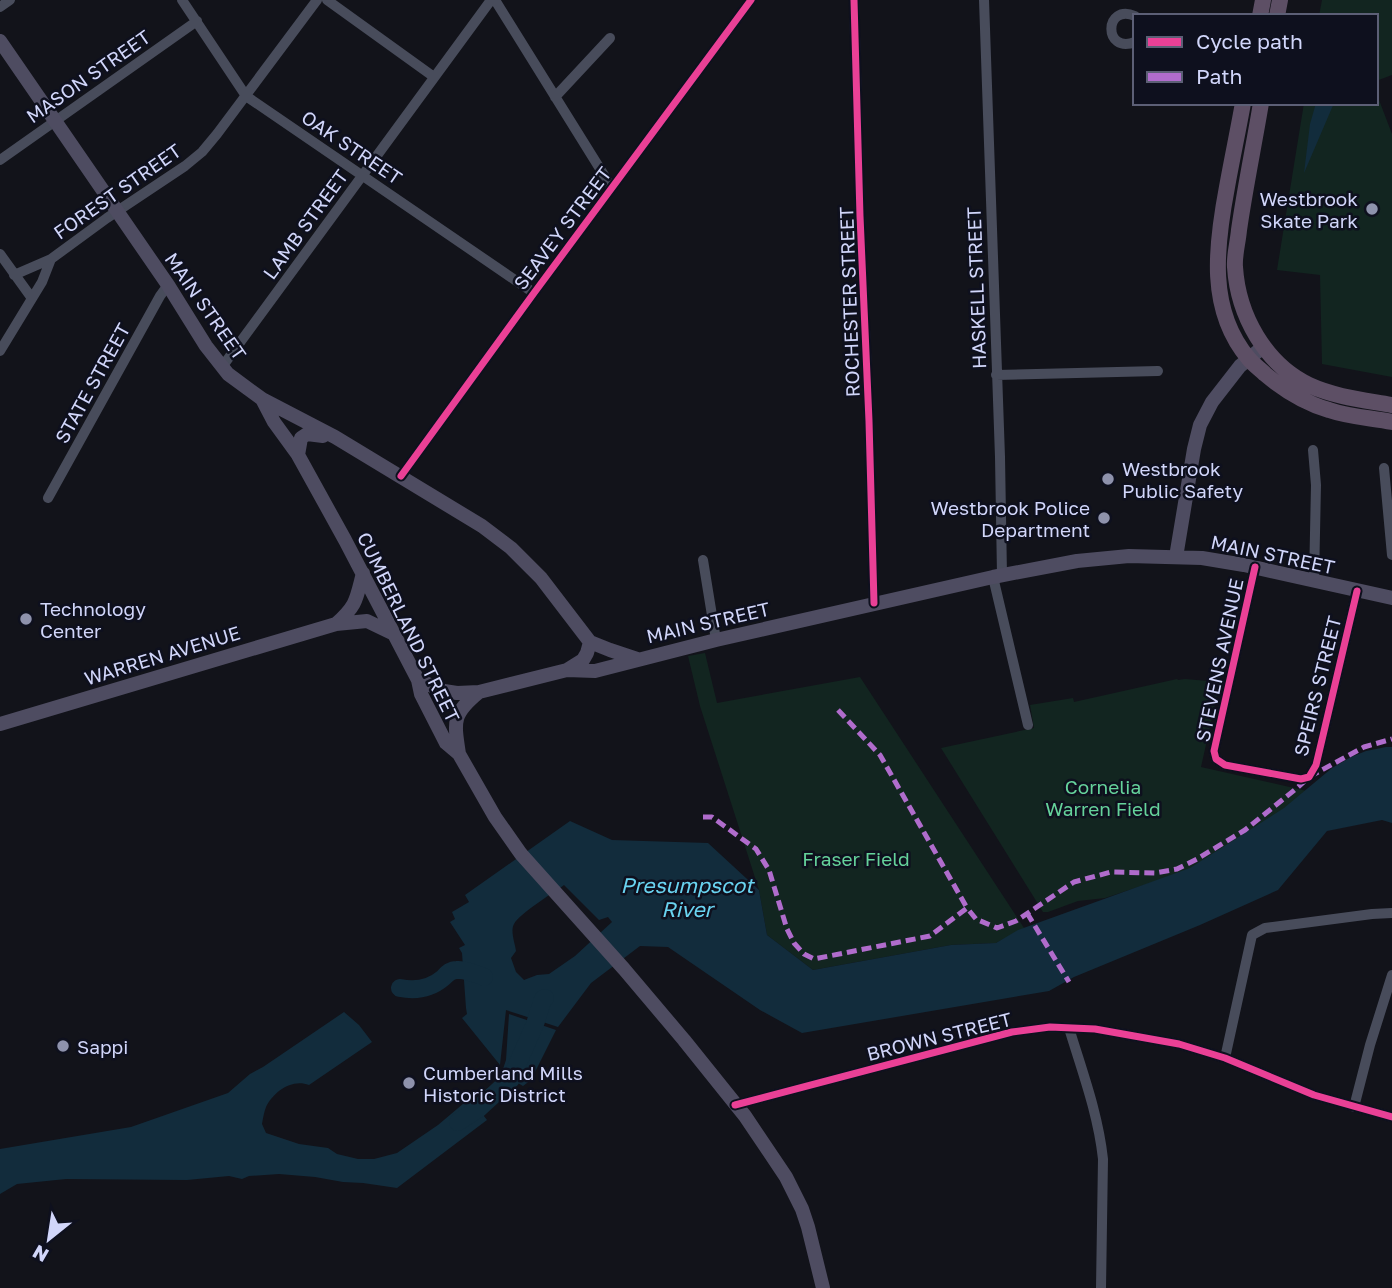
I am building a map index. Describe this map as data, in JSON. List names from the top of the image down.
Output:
{
  "streets": {
    "main road": ["MAIN STREET", "CUMBERLAND STREET", "WARREN AVENUE"],
    "street": [
      "MASON STREET",
      "OAK STREET",
      "FOREST STREET",
      "LAMB STREET",
      "SEAVEY STREET",
      "HASKELL STREET",
      "ROCHESTER STREET",
      "STATE STREET",
      "STEVENS AVENUE",
      "SPEIRS STREET",
      "BROWN STREET"
    ]
  },
  "crossings": [
    ["MASON STREET", "OAK STREET"],
    ["MASON STREET", "MAIN STREET"],
    ["OAK STREET", "FOREST STREET"],
    ["OAK STREET", "LAMB STREET"],
    ["OAK STREET", "SEAVEY STREET"],
    ["FOREST STREET", "MAIN STREET"],
    ["LAMB STREET", "MAIN STREET"],
    ["SEAVEY STREET", "MAIN STREET"],
    ["HASKELL STREET", "MAIN STREET"],
    ["ROCHESTER STREET", "MAIN STREET"],
    ["MAIN STREET", "STATE STREET"],
    ["MAIN STREET", "CUMBERLAND STREET"],
    ["MAIN STREET", "STEVENS AVENUE"],
    ["MAIN STREET", "SPEIRS STREET"],
    ["CUMBERLAND STREET", "WARREN AVENUE"],
    ["CUMBERLAND STREET", "BROWN STREET"],
    ["STEVENS AVENUE", "SPEIRS STREET"]
  ],
  "water": ["Presumpscot River"],
  "parks": ["Cornelia Warren Field", "Fraser Field"],
  "places": [
    "Westbrook Skate Park",
    "Westbrook Public Safety",
    "Westbrook Police Department",
    "Technology Center",
    "Sappi",
    "Cumberland Mills Historic District"
  ],
  "legend": ["Cycle path", "Path"],
  "north": "bottom left"
}
